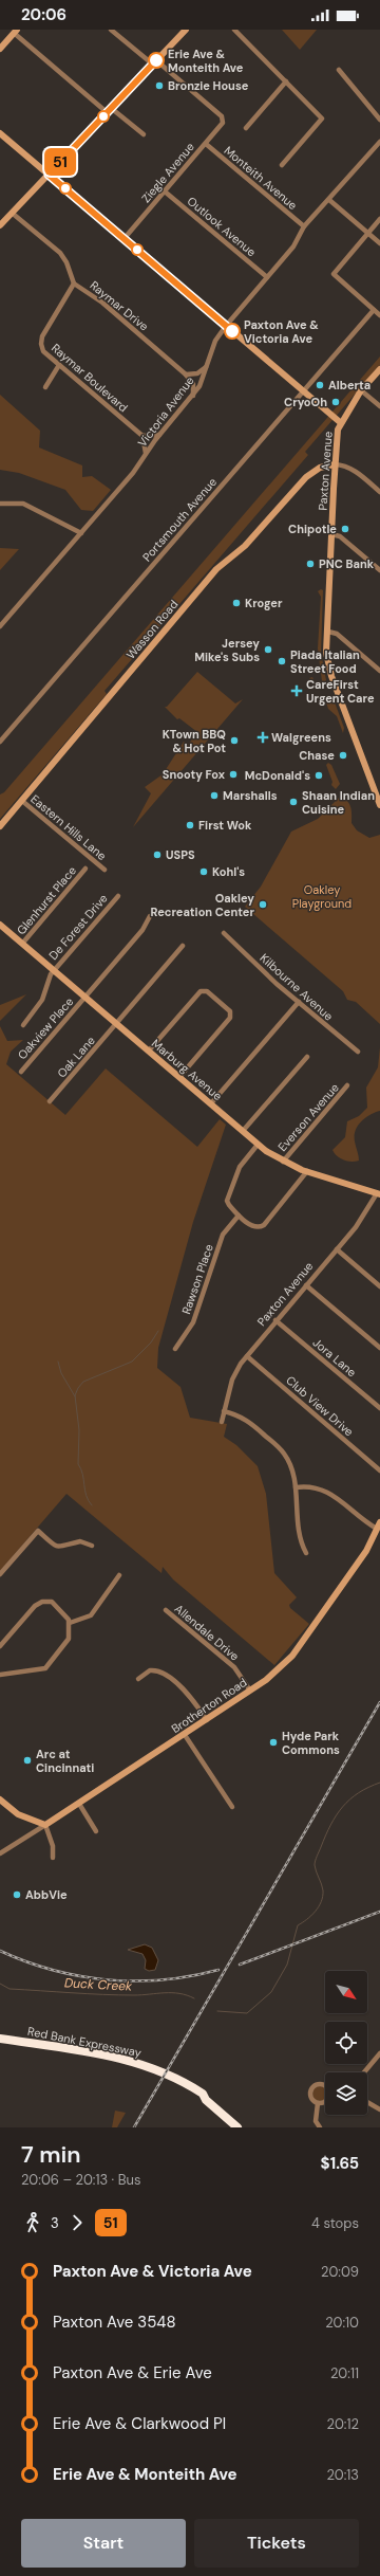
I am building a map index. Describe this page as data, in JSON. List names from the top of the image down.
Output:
{
  "streets": {
    "highway": ["Red Bank Expressway"],
    "street": [
      "Ziegle Avenue",
      "Monteith Avenue",
      "Outlook Avenue",
      "Raymar Drive",
      "Raymar Boulevard",
      "Victoria Avenue",
      "Paxton Avenue",
      "Portsmouth Avenue",
      "Wasson Road",
      "Eastern Hills Lane",
      "Glenhurst Place",
      "De Forest Drive",
      "Kilbourne Avenue",
      "Oakview Place",
      "Oak Lane",
      "Marburg Avenue",
      "Everson Avenue",
      "Rawson Place",
      "Jora Lane",
      "Club View Drive",
      "Allendale Drive",
      "Brotherton Road"
    ]
  },
  "crossings": [
    ["Ziegle Avenue", "Monteith Avenue"],
    ["Ziegle Avenue", "Outlook Avenue"],
    ["Ziegle Avenue", "Paxton Avenue"],
    ["Monteith Avenue", "Victoria Avenue"],
    ["Outlook Avenue", "Victoria Avenue"],
    ["Raymar Drive", "Raymar Boulevard"],
    ["Raymar Drive", "Victoria Avenue"],
    ["Victoria Avenue", "Paxton Avenue"],
    ["Paxton Avenue", "Portsmouth Avenue"],
    ["Paxton Avenue", "Wasson Road"],
    ["Paxton Avenue", "Marburg Avenue"],
    ["Paxton Avenue", "Jora Lane"],
    ["Paxton Avenue", "Club View Drive"],
    ["Wasson Road", "Eastern Hills Lane"],
    ["Glenhurst Place", "Marburg Avenue"],
    ["De Forest Drive", "Marburg Avenue"],
    ["Oakview Place", "Marburg Avenue"],
    ["Oak Lane", "Marburg Avenue"],
    ["Marburg Avenue", "Everson Avenue"],
    ["Allendale Drive", "Brotherton Road"]
  ],
  "water": ["Duck Creek"],
  "parks": ["Oakley Playground"],
  "places": {
    "other": [
      "Erie Ave & Monteith Ave",
      "Bronzie House",
      "Paxton Ave & Victoria Ave",
      "Alberta",
      "CryoOh",
      "Chipotle",
      "PNC Bank",
      "Kroger",
      "Jersey Mike's Subs",
      "Piada Italian Street Food",
      "KTown BBQ & Hot Pot",
      "Chase",
      "Snooty Fox",
      "McDonald's",
      "Marshalls",
      "Shaan Indian Cuisine",
      "First Wok",
      "USPS",
      "Kohl's",
      "Oakley Recreation Center",
      "Hyde Park Commons",
      "Arc at Cincinnati",
      "AbbVie"
    ],
    "health": ["CareFirst Urgent Care", "Walgreens"]
  },
  "lines": ["bus line 51"],
  "north": "bottom right",
  "page": {
    "status": "20:06",
    "on_map": "51",
    "heading": ["7 min", "20:06 – 20:13 · Bus", "$1.65"],
    "legs": ["3", "51", "4 stops"],
    "list": [
      {
        "name": "Paxton Ave & Victoria Ave",
        "value": "20:09"
      },
      {
        "name": "Paxton Ave 3548",
        "value": "20:10"
      },
      {
        "name": "Paxton Ave & Erie Ave",
        "value": "20:11"
      },
      {
        "name": "Erie Ave & Clarkwood Pl",
        "value": "20:12"
      },
      {
        "name": "Erie Ave & Monteith Ave",
        "value": "20:13"
      }
    ],
    "buttons": ["Start", "Tickets"]
  }
}
